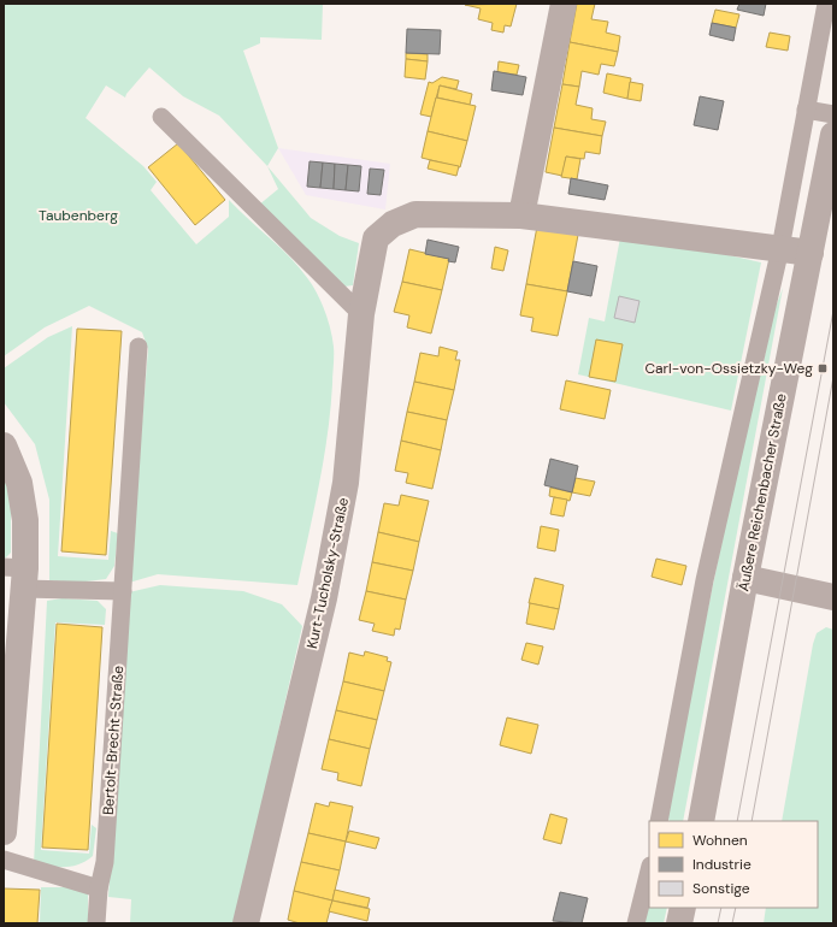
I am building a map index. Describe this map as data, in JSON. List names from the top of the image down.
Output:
{
  "streets": {
    "street": ["Äußere Reichenbacher Straße", "Kurt-Tucholsky-Straße"],
    "lane": ["Bertolt-Brecht-Straße"]
  },
  "parks": ["Taubenberg"],
  "places": {
    "transit": ["Carl-von-Ossietzky-Weg"]
  },
  "legend": ["Wohnen", "Industrie", "Sonstige"]
}
